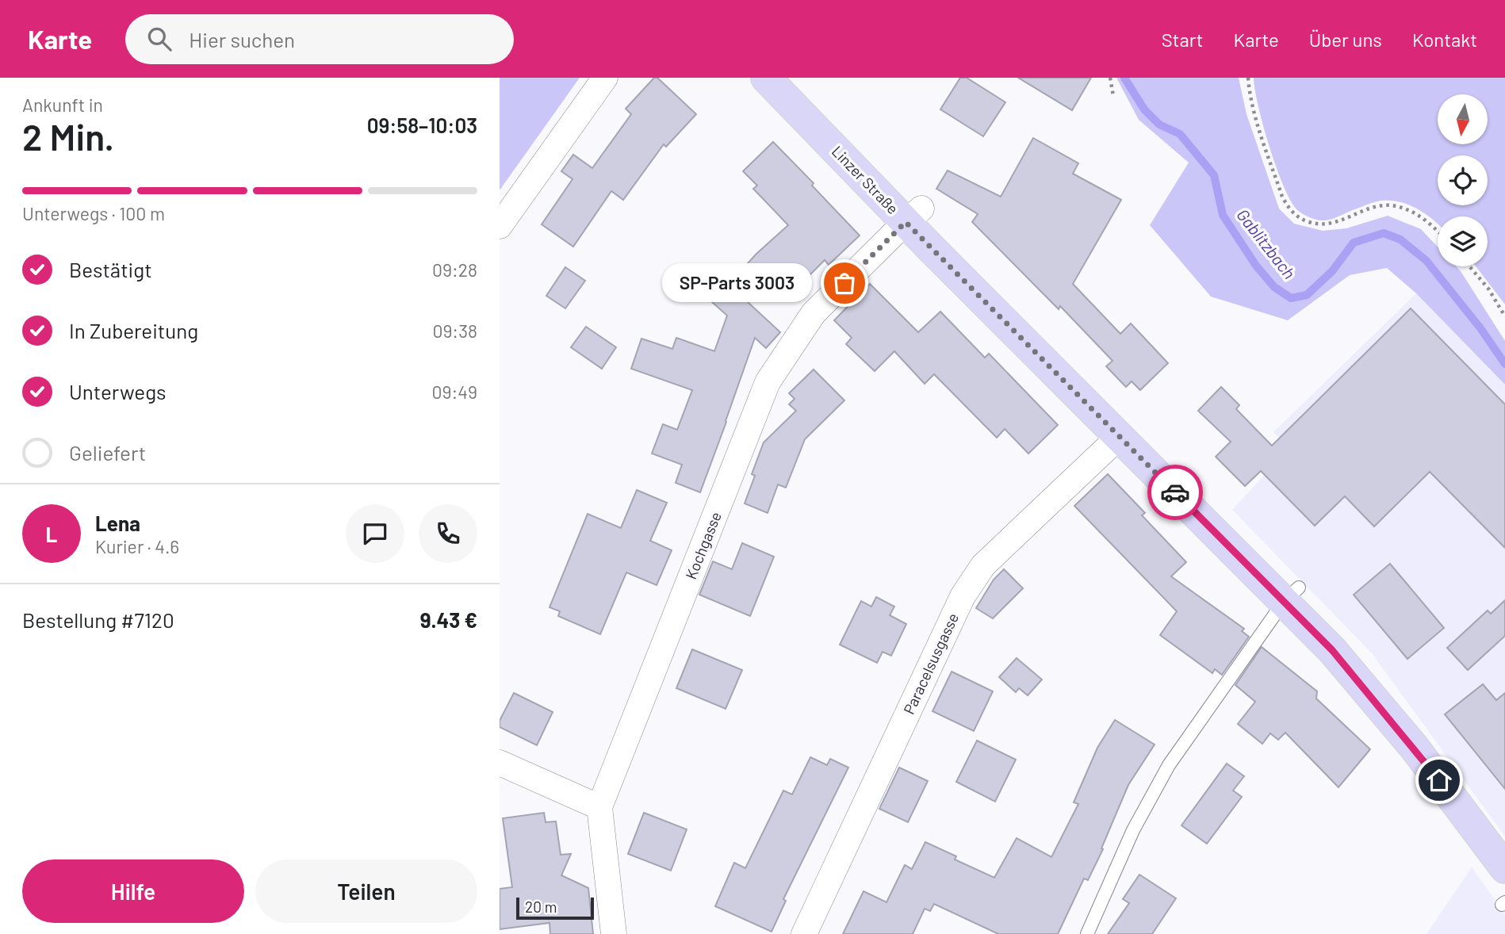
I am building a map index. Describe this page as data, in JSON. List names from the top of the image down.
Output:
{
  "streets": {
    "main road": ["Linzer Straße"],
    "street": ["Kochgasse", "Paracelsusgasse"]
  },
  "crossings": [
    ["Linzer Straße", "Kochgasse"],
    ["Linzer Straße", "Paracelsusgasse"]
  ],
  "water": ["Gablitzbach"],
  "places": ["SP-Parts 3003"],
  "scale_bar": "20 m",
  "north": "bottom",
  "page": {
    "header": "Karte",
    "search": "Hier suchen",
    "nav": [
      "Start",
      "Karte",
      "Über uns",
      "Kontakt"
    ],
    "heading": ["2 Min.", "Ankunft in", "09:58–10:03"],
    "panel": [
      "Lena",
      "Kurier · 4.6",
      "Bestellung #7120",
      "9.43 €"
    ],
    "bar": "Unterwegs · 100 m",
    "list": [
      ["Bestätigt", "09:28"],
      ["In Zubereitung", "09:38"],
      ["Unterwegs", "09:49"],
      "Geliefert"
    ],
    "bubble": "SP-Parts 3003",
    "round": "L",
    "buttons": ["Hilfe", "Teilen"],
    "scale": "20 m"
  }
}
